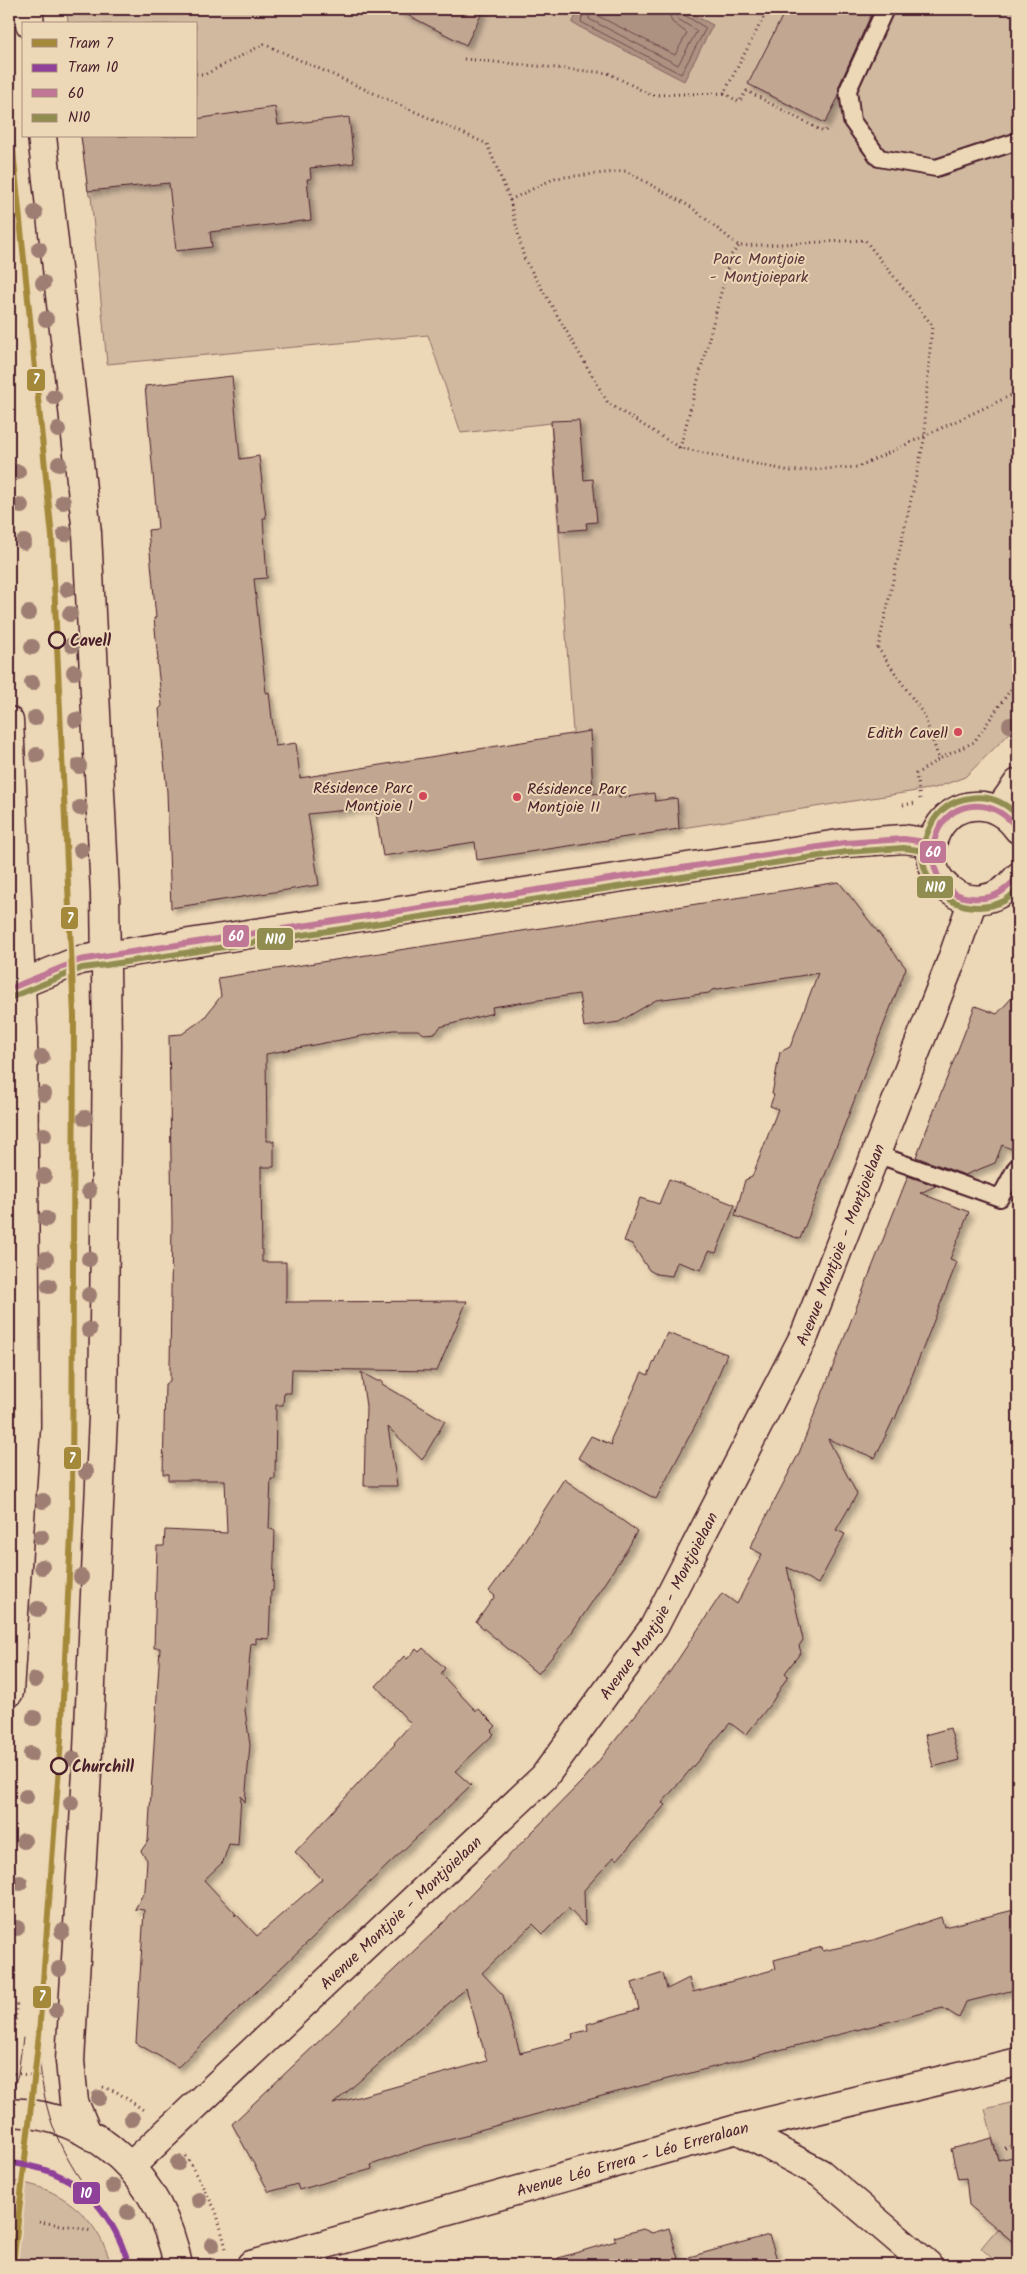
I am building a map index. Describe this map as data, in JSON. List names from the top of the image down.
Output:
{
  "streets": {
    "street": ["Avenue Montjoie - Montjoielaan", "Avenue Léo Errera - Léo Erreralaan"]
  },
  "parks": ["Parc Montjoie - Montjoiepark"],
  "places": [
    "Cavell",
    "Edith Cavell",
    "Résidence Parc Montjoie I",
    "Résidence Parc Montjoie II",
    "Churchill"
  ],
  "lines": [
    "tram line 7",
    "transit line N10",
    "transit line 60",
    "tram line 10"
  ],
  "legend": [
    "Tram 7",
    "Tram 10",
    "60",
    "N10"
  ]
}
